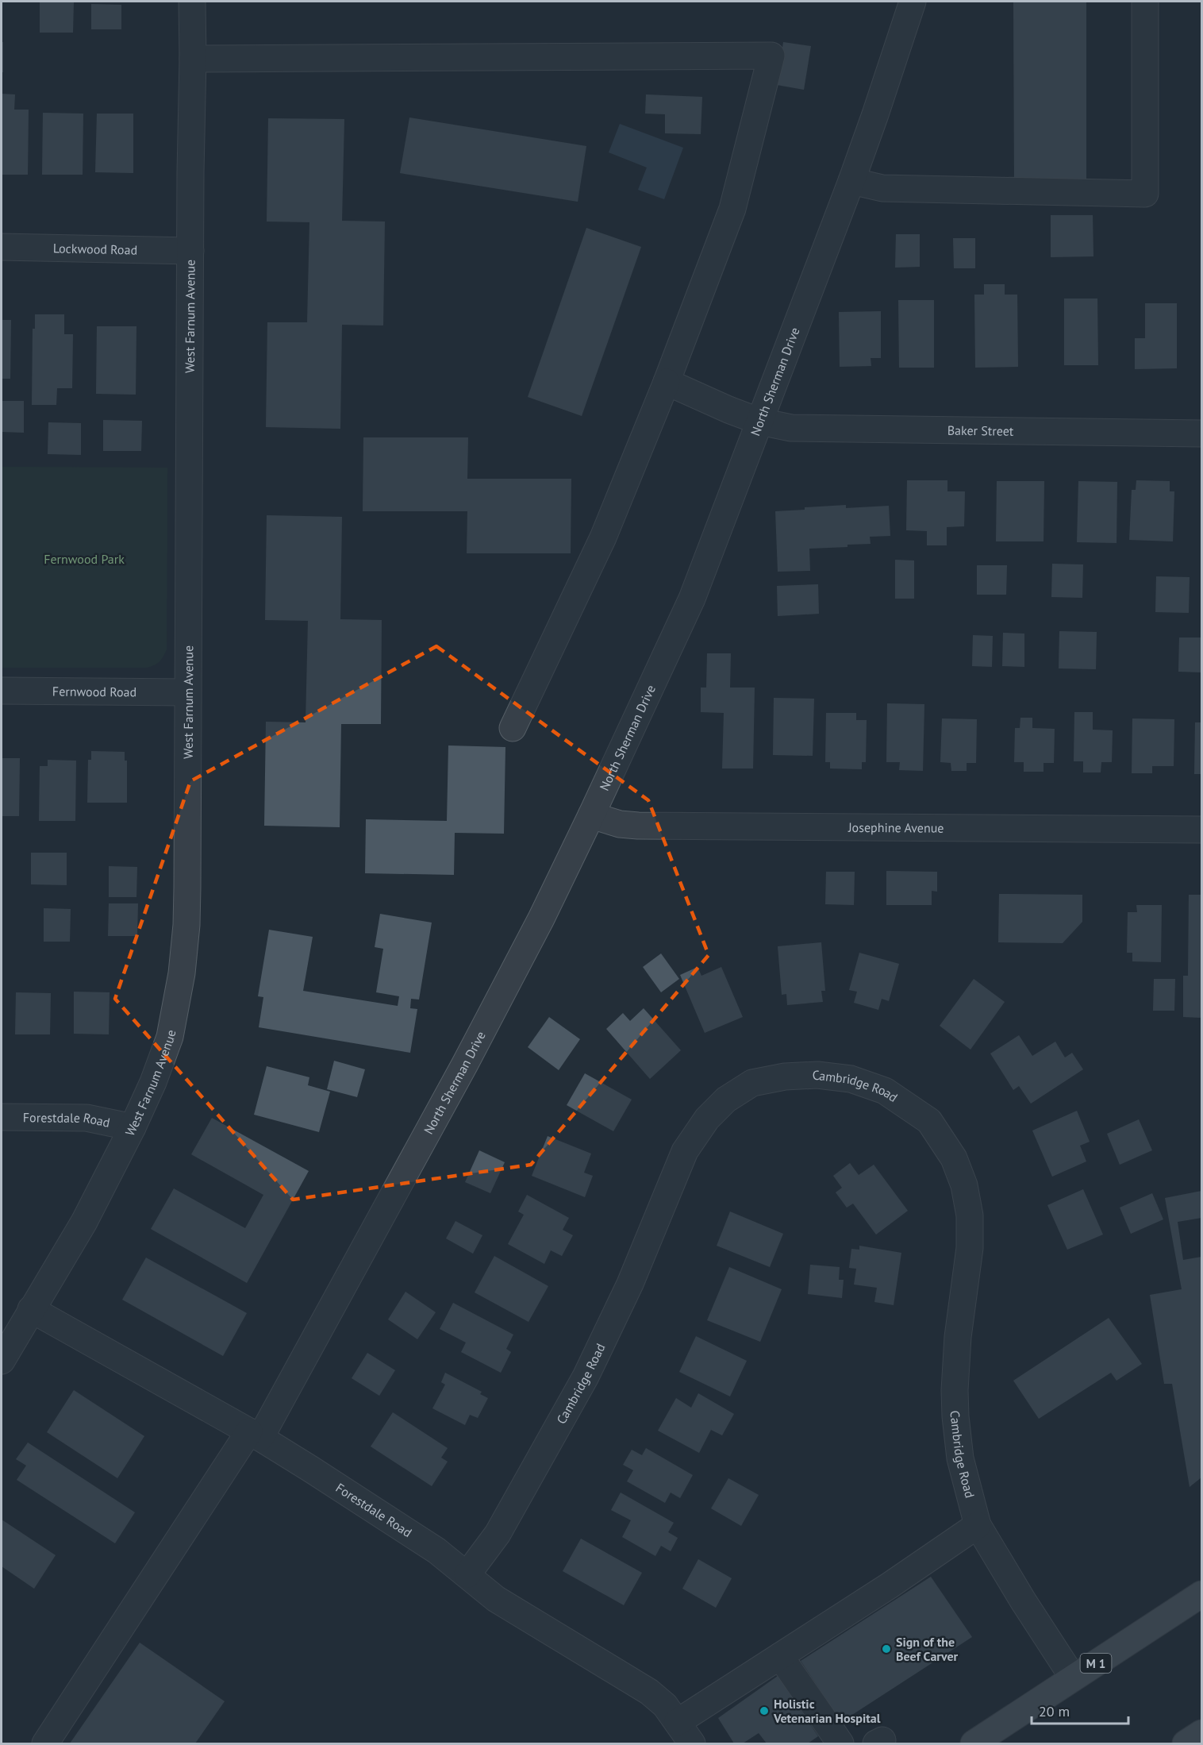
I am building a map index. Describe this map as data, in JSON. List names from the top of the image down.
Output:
{
  "streets": {
    "main road": ["M 1"],
    "street": [
      "Lockwood Road",
      "West Farnum Avenue",
      "North Sherman Drive",
      "Baker Street",
      "Fernwood Road",
      "Josephine Avenue",
      "Cambridge Road",
      "Forestdale Road"
    ]
  },
  "crossings": [
    ["Lockwood Road", "West Farnum Avenue"],
    ["West Farnum Avenue", "Fernwood Road"],
    ["West Farnum Avenue", "Forestdale Road"],
    ["North Sherman Drive", "Baker Street"],
    ["North Sherman Drive", "Josephine Avenue"],
    ["North Sherman Drive", "Forestdale Road"],
    ["Cambridge Road", "Forestdale Road"],
    ["Cambridge Road", "M 1"]
  ],
  "parks": ["Fernwood Park"],
  "places": ["Sign of the Beef Carver", "Holistic Vetenarian Hospital"],
  "scale_bar": "20 m"
}
